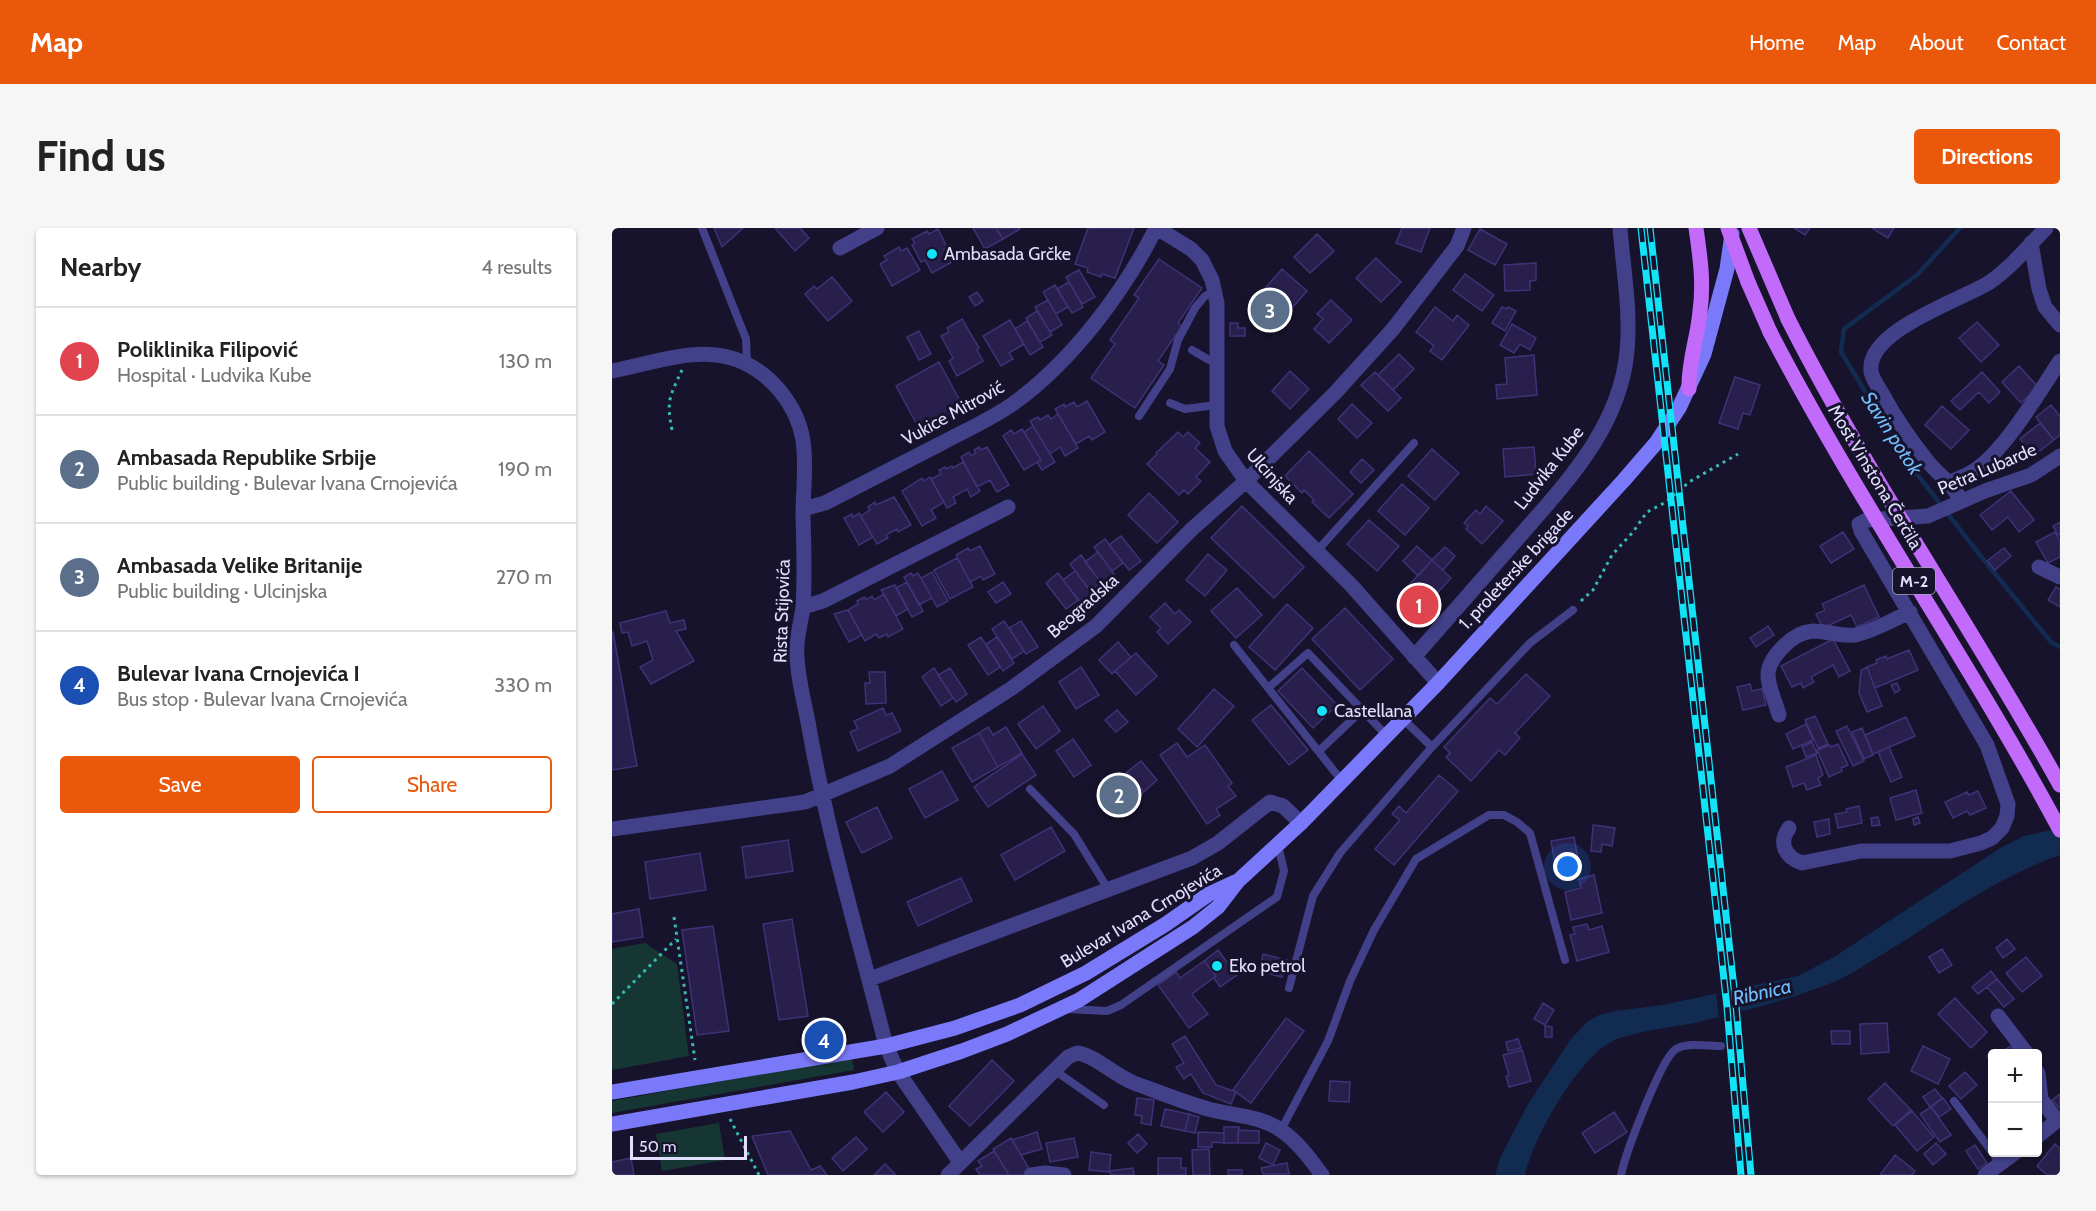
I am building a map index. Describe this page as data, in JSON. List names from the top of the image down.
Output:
{
  "streets": {
    "main road": [
      "Most Vinstona Čerčila",
      "1. proleterske brigade",
      "M-2",
      "Bulevar Ivana Crnojevića"
    ],
    "street": [
      "Vukice Mitrović",
      "Ludvika Kube",
      "Petra Lubarde",
      "Ulcinjska",
      "Beogradska",
      "Rista Stijovića"
    ]
  },
  "crossings": [
    ["Vukice Mitrović", "Ulcinjska"],
    ["Vukice Mitrović", "Rista Stijovića"],
    ["Ludvika Kube", "Ulcinjska"],
    ["Ulcinjska", "1. proleterske brigade"],
    ["Ulcinjska", "Beogradska"],
    ["Most Vinstona Čerčila", "1. proleterske brigade"],
    ["1. proleterske brigade", "Bulevar Ivana Crnojevića"],
    ["Beogradska", "Rista Stijovića"],
    ["Rista Stijovića", "Bulevar Ivana Crnojevića"]
  ],
  "water": ["Savin potok", "Ribnica"],
  "places": ["Ambasada Grčke", "Castellana", "Eko petrol"],
  "scale_bar": "50 m",
  "page": {
    "header": "Map",
    "nav": [
      "Home",
      "Map",
      "About",
      "Contact"
    ],
    "buttons": [
      "Directions",
      ["Save", "Share"]
    ],
    "title": "Find us",
    "heading": ["Nearby", "4 results"],
    "pins": [
      "3",
      "1",
      "2",
      "4"
    ],
    "list": [
      {
        "mark": "1",
        "name": "Poliklinika Filipović",
        "note": "Hospital · Ludvika Kube",
        "value": "130 m"
      },
      {
        "mark": "2",
        "name": "Ambasada Republike Srbije",
        "note": "Public building · Bulevar Ivana Crnojevića",
        "value": "190 m"
      },
      {
        "mark": "3",
        "name": "Ambasada Velike Britanije",
        "note": "Public building · Ulcinjska",
        "value": "270 m"
      },
      {
        "mark": "4",
        "name": "Bulevar Ivana Crnojevića I",
        "note": "Bus stop · Bulevar Ivana Crnojevića",
        "value": "330 m"
      }
    ],
    "map_buttons": ["+", "−"],
    "scale": "50 m"
  }
}
